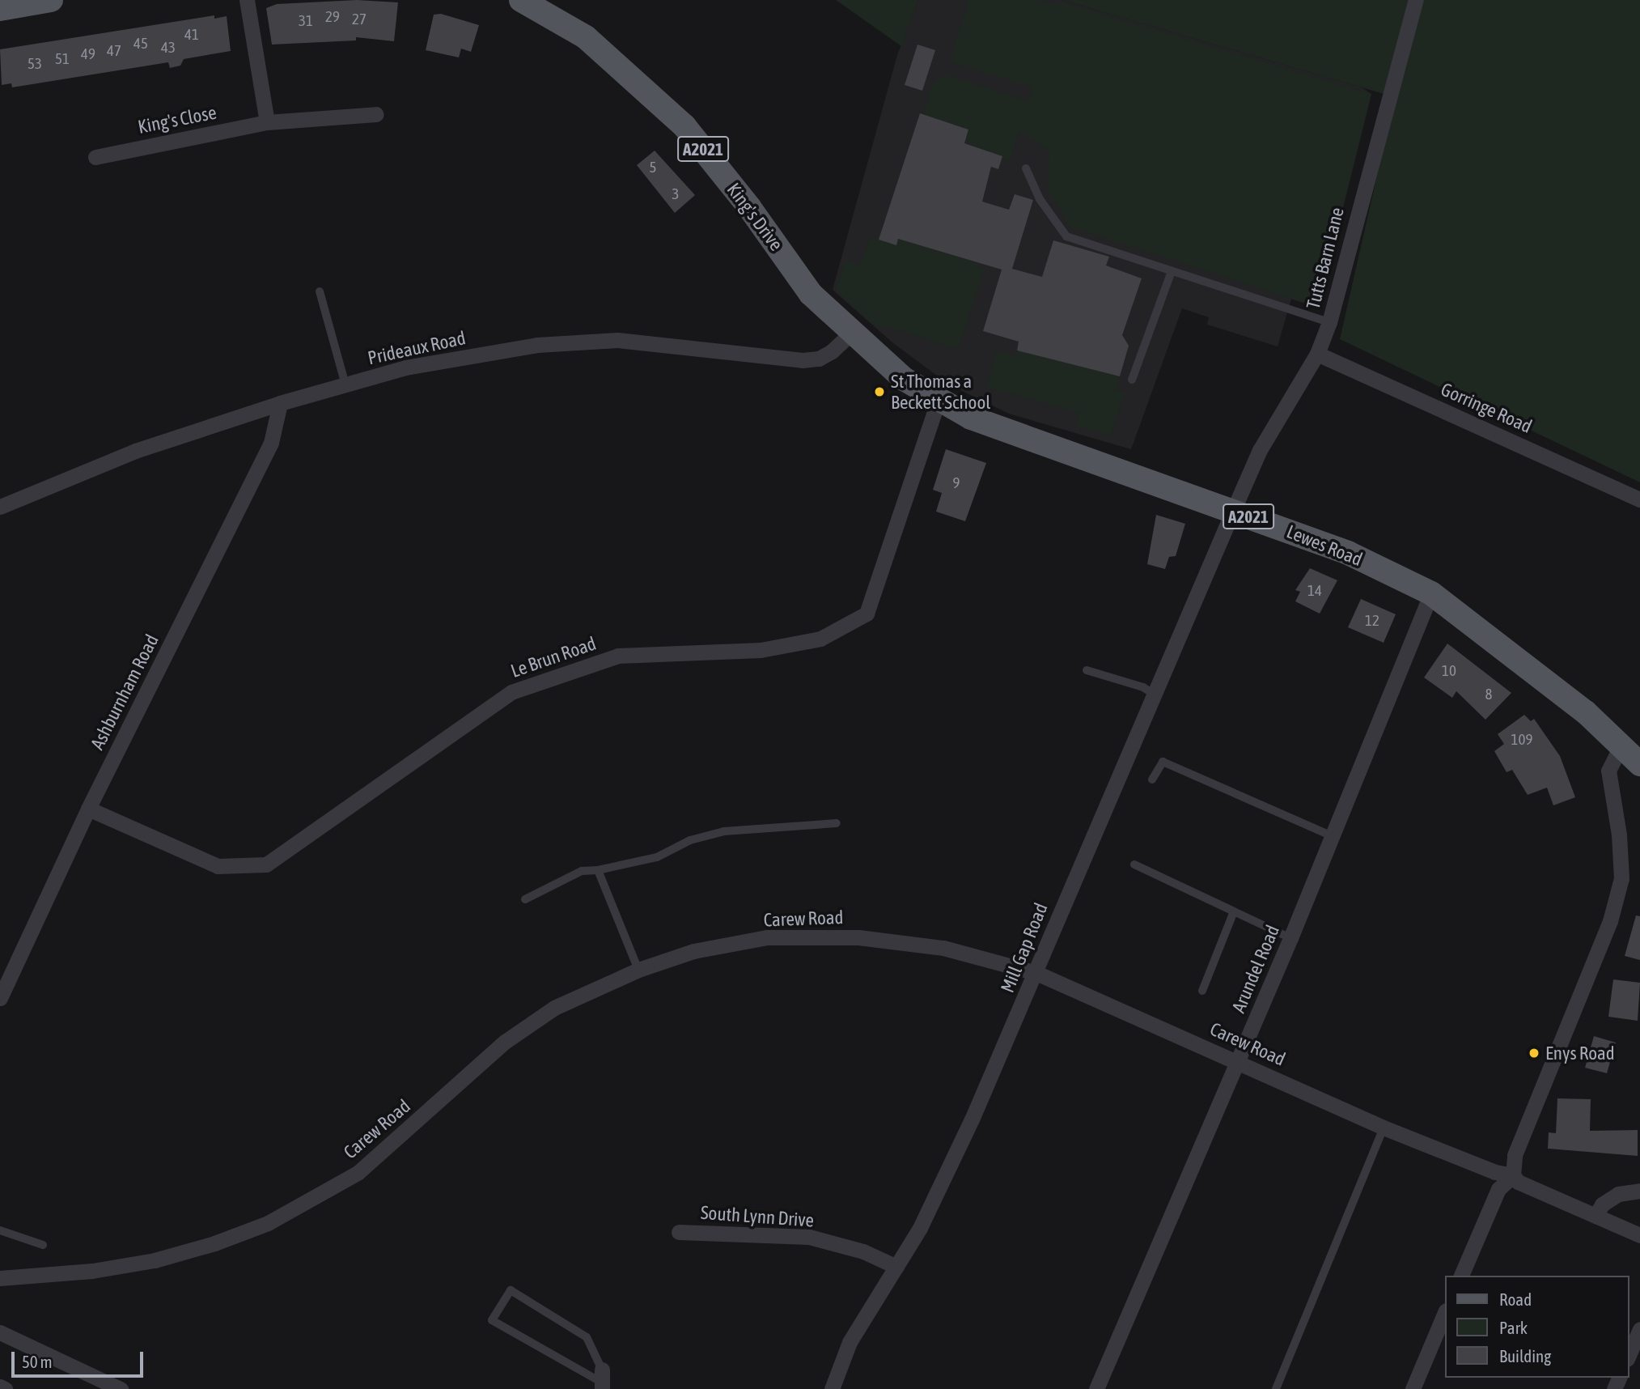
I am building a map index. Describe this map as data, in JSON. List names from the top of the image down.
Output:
{
  "streets": {
    "main road": ["A2021", "King's Drive", "Lewes Road"],
    "street": [
      "King's Close",
      "Tutts Barn Lane",
      "Prideaux Road",
      "Gorringe Road",
      "Le Brun Road",
      "Ashburnham Road",
      "Carew Road",
      "Mill Gap Road",
      "Arundel Road",
      "South Lynn Drive"
    ]
  },
  "crossings": [
    ["King's Drive", "Prideaux Road"],
    ["King's Drive", "Lewes Road"],
    ["Tutts Barn Lane", "Gorringe Road"],
    ["Tutts Barn Lane", "Lewes Road"],
    ["Tutts Barn Lane", "Mill Gap Road"],
    ["Prideaux Road", "Lewes Road"],
    ["Prideaux Road", "Ashburnham Road"],
    ["Lewes Road", "Le Brun Road"],
    ["Lewes Road", "Mill Gap Road"],
    ["Lewes Road", "Arundel Road"],
    ["Le Brun Road", "Ashburnham Road"],
    ["Carew Road", "Mill Gap Road"],
    ["Carew Road", "Arundel Road"],
    ["Mill Gap Road", "South Lynn Drive"]
  ],
  "places": ["St Thomas a Beckett School", "Enys Road"],
  "house_numbers": [
    "29",
    "27",
    "31",
    "41",
    "45",
    "43",
    "47",
    "49",
    "51",
    "53",
    "5",
    "3",
    "9",
    "14",
    "12",
    "10",
    "8",
    "109"
  ],
  "legend": ["Road", "Park", "Building"],
  "scale_bar": "50 m"
}
